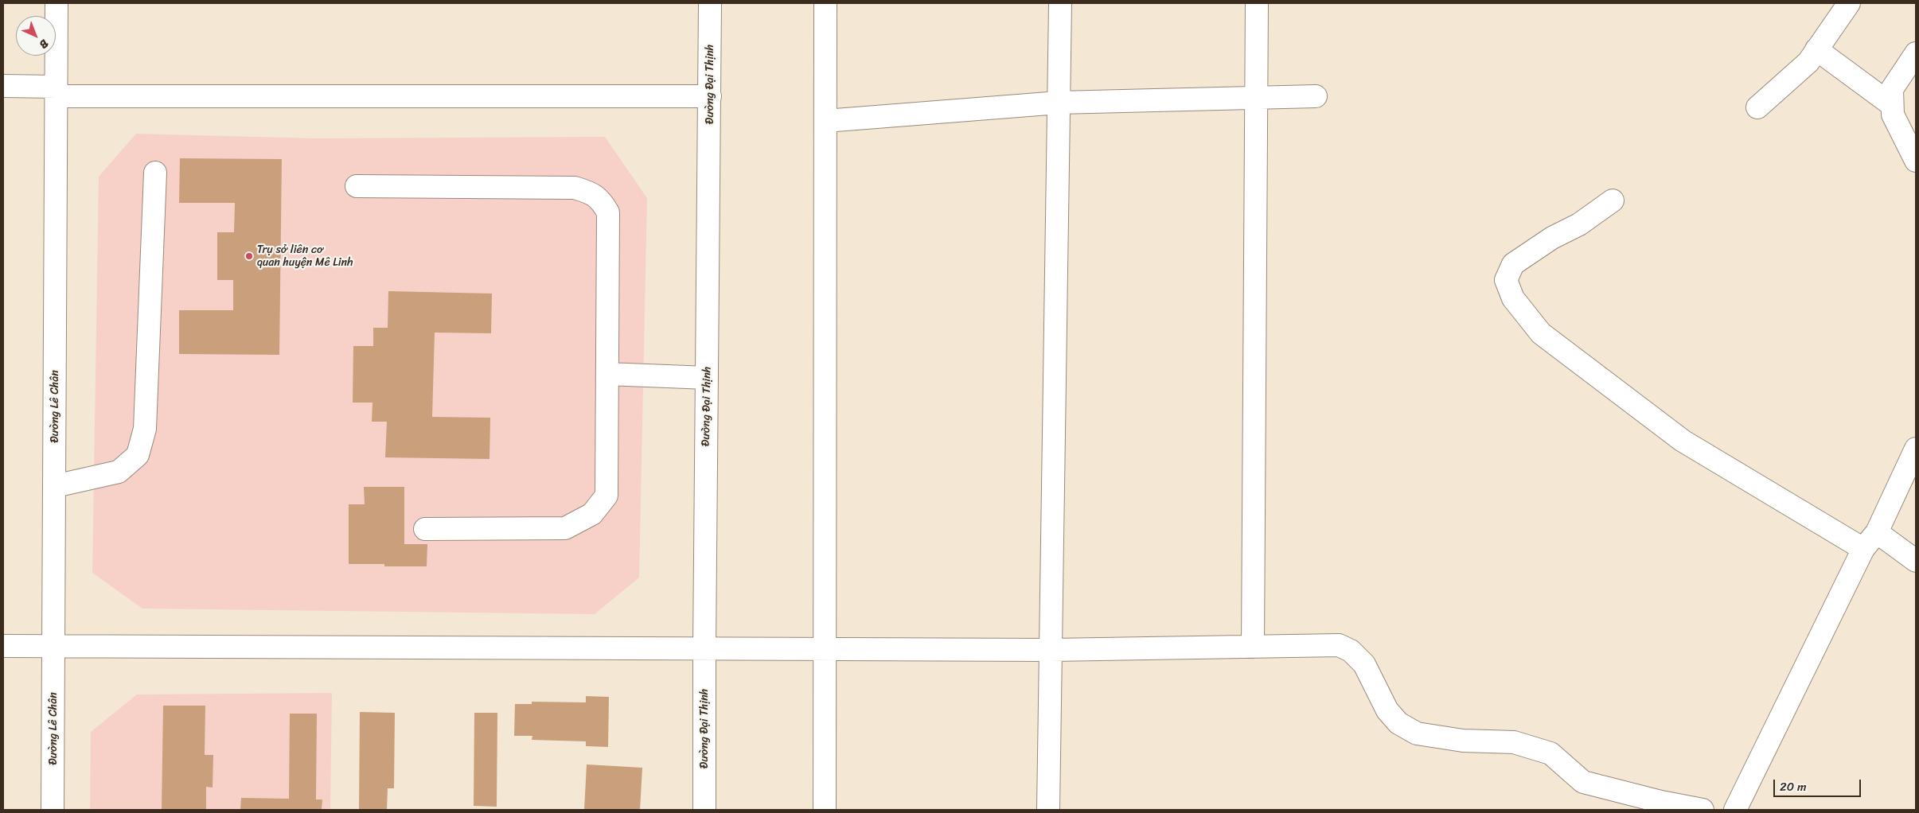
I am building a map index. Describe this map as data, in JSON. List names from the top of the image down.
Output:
{
  "streets": {
    "street": ["Đường Đại Thịnh", "Đường Lê Chân"]
  },
  "places": ["Trụ sở liên cơ quan huyện Mê Linh"],
  "scale_bar": "20 m",
  "north": "bottom right"
}
